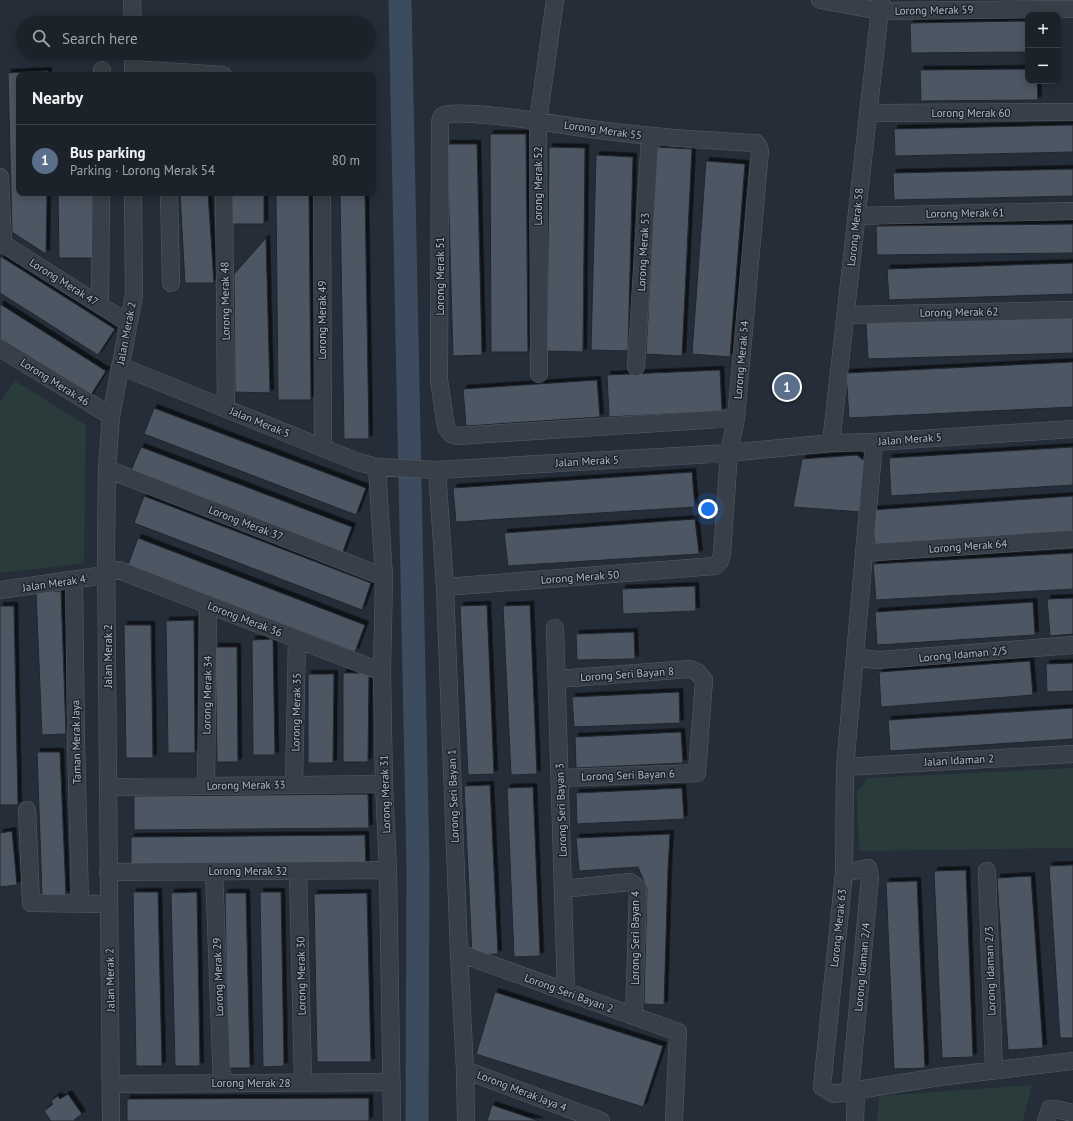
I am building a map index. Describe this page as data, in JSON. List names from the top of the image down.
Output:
{
  "streets": {
    "street": [
      "Lorong Merak 59",
      "Lorong Merak 60",
      "Lorong Merak 55",
      "Lorong Merak 52",
      "Lorong Merak 61",
      "Lorong Merak 58",
      "Lorong Merak 53",
      "Lorong Merak 51",
      "Lorong Merak 47",
      "Lorong Merak 48",
      "Lorong Merak 62",
      "Lorong Merak 49",
      "Jalan Merak 2",
      "Lorong Merak 54",
      "Lorong Merak 46",
      "Jalan Merak 5",
      "Lorong Merak 37",
      "Lorong Merak 64",
      "Lorong Merak 50",
      "Jalan Merak 4",
      "Lorong Merak 36",
      "Lorong Idaman 2/5",
      "Lorong Seri Bayan 8",
      "Lorong Merak 34",
      "Lorong Merak 35",
      "Taman Merak Jaya",
      "Jalan Idaman 2",
      "Lorong Seri Bayan 6",
      "Lorong Merak 33",
      "Lorong Merak 31",
      "Lorong Seri Bayan 1",
      "Lorong Seri Bayan 3",
      "Lorong Merak 32",
      "Lorong Merak 63",
      "Lorong Seri Bayan 4",
      "Lorong Idaman 2/4",
      "Lorong Idaman 2/3",
      "Lorong Merak 30",
      "Lorong Merak 29",
      "Lorong Seri Bayan 2",
      "Lorong Merak 28",
      "Lorong Merak Jaya 4"
    ]
  },
  "crossings": [
    ["Lorong Merak 59", "Lorong Merak 58"],
    ["Lorong Merak 60", "Lorong Merak 58"],
    ["Lorong Merak 55", "Lorong Merak 52"],
    ["Lorong Merak 55", "Lorong Merak 53"],
    ["Lorong Merak 55", "Lorong Merak 51"],
    ["Lorong Merak 55", "Lorong Merak 54"],
    ["Lorong Merak 61", "Lorong Merak 58"],
    ["Lorong Merak 58", "Lorong Merak 62"],
    ["Lorong Merak 58", "Jalan Merak 5"],
    ["Lorong Merak 51", "Lorong Merak 54"],
    ["Lorong Merak 47", "Jalan Merak 2"],
    ["Lorong Merak 48", "Jalan Merak 5"],
    ["Lorong Merak 49", "Jalan Merak 5"],
    ["Jalan Merak 2", "Lorong Merak 46"],
    ["Jalan Merak 2", "Jalan Merak 5"],
    ["Jalan Merak 2", "Lorong Merak 37"],
    ["Jalan Merak 2", "Jalan Merak 4"],
    ["Jalan Merak 2", "Lorong Merak 36"],
    ["Jalan Merak 2", "Lorong Merak 33"],
    ["Jalan Merak 2", "Lorong Merak 32"],
    ["Jalan Merak 2", "Lorong Merak 28"],
    ["Lorong Merak 54", "Jalan Merak 5"],
    ["Lorong Merak 54", "Lorong Merak 50"],
    ["Jalan Merak 5", "Lorong Merak 31"],
    ["Jalan Merak 5", "Lorong Seri Bayan 1"],
    ["Jalan Merak 5", "Lorong Merak 63"],
    ["Lorong Merak 37", "Lorong Merak 31"],
    ["Lorong Merak 64", "Lorong Merak 63"],
    ["Lorong Merak 50", "Lorong Seri Bayan 1"],
    ["Jalan Merak 4", "Lorong Merak 36"],
    ["Jalan Merak 4", "Taman Merak Jaya"],
    ["Lorong Merak 36", "Lorong Merak 34"],
    ["Lorong Merak 36", "Lorong Merak 35"],
    ["Lorong Merak 36", "Lorong Merak 31"],
    ["Lorong Idaman 2/5", "Lorong Merak 63"],
    ["Lorong Seri Bayan 8", "Lorong Seri Bayan 6"],
    ["Lorong Seri Bayan 8", "Lorong Seri Bayan 3"],
    ["Lorong Merak 34", "Lorong Merak 33"],
    ["Lorong Merak 35", "Lorong Merak 33"],
    ["Jalan Idaman 2", "Lorong Merak 63"],
    ["Lorong Seri Bayan 6", "Lorong Seri Bayan 3"],
    ["Lorong Merak 33", "Lorong Merak 31"],
    ["Lorong Merak 31", "Lorong Merak 32"],
    ["Lorong Merak 31", "Lorong Merak 28"],
    ["Lorong Seri Bayan 1", "Lorong Seri Bayan 2"],
    ["Lorong Seri Bayan 1", "Lorong Merak Jaya 4"],
    ["Lorong Seri Bayan 3", "Lorong Seri Bayan 4"],
    ["Lorong Seri Bayan 3", "Lorong Seri Bayan 2"],
    ["Lorong Merak 32", "Lorong Merak 30"],
    ["Lorong Merak 32", "Lorong Merak 29"],
    ["Lorong Merak 63", "Lorong Idaman 2/4"],
    ["Lorong Seri Bayan 4", "Lorong Seri Bayan 2"],
    ["Lorong Merak 30", "Lorong Merak 28"],
    ["Lorong Merak 29", "Lorong Merak 28"]
  ],
  "page": {
    "map_buttons": ["+", "−"],
    "search": "Search here",
    "heading": "Nearby",
    "list": [
      {
        "mark": "1",
        "name": "Bus parking",
        "note": "Parking · Lorong Merak 54",
        "value": "80 m"
      }
    ],
    "pins": "1"
  }
}
